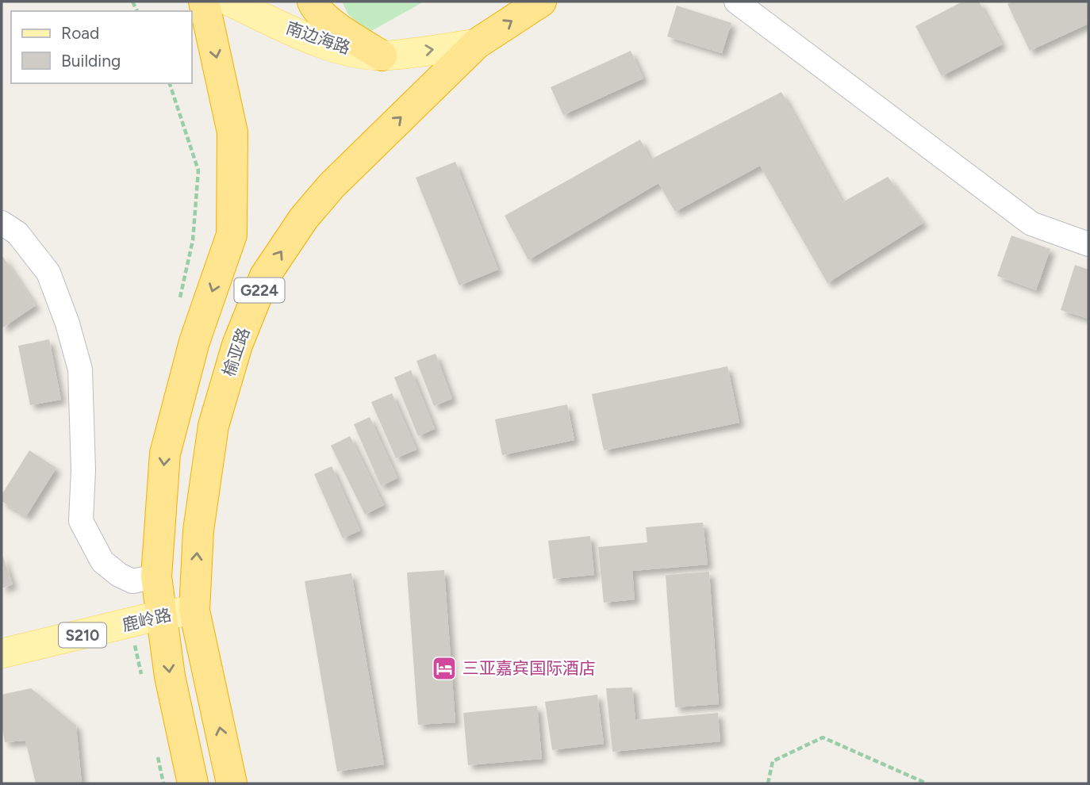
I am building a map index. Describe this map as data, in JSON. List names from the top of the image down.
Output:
{
  "streets": {
    "highway": ["G224", "榆亚路"],
    "main road": ["南边海路", "鹿岭路", "S210"]
  },
  "crossings": [
    ["南边海路", "榆亚路"],
    ["G224", "鹿岭路"],
    ["榆亚路", "鹿岭路"]
  ],
  "one_way": ["南边海路"],
  "places": {
    "hotel": ["三亚嘉宾国际酒店"]
  },
  "legend": ["Road", "Building"]
}
